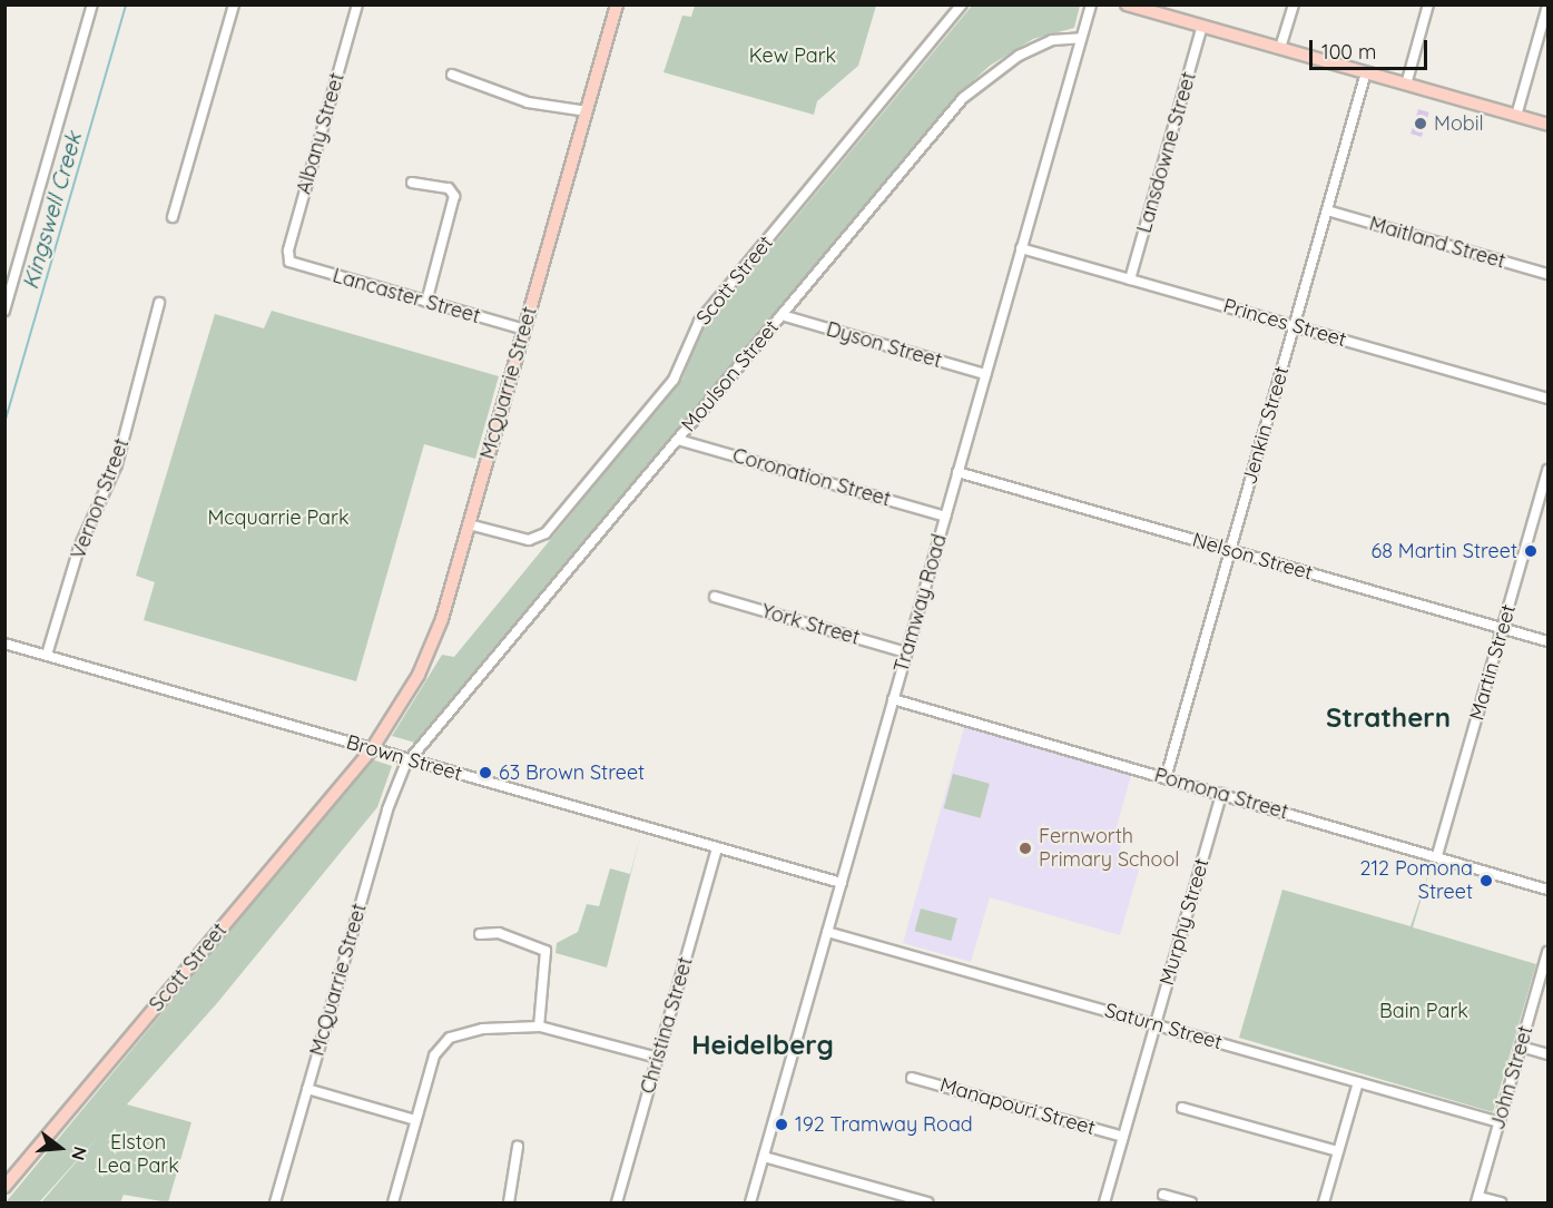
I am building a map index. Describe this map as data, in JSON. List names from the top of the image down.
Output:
{
  "streets": {
    "main road": ["Scott Street", "McQuarrie Street"],
    "street": [
      "Albany Street",
      "Lansdowne Street",
      "Maitland Street",
      "Lancaster Street",
      "Princes Street",
      "Dyson Street",
      "Moulson Street",
      "Jenkin Street",
      "Coronation Street",
      "Vernon Street",
      "Nelson Street",
      "Tramway Road",
      "York Street",
      "Martin Street",
      "Brown Street",
      "Pomona Street",
      "Murphy Street",
      "Christina Street",
      "Saturn Street",
      "John Street",
      "Manapouri Street"
    ]
  },
  "crossings": [
    ["Albany Street", "Lancaster Street"],
    ["Lansdowne Street", "Princes Street"],
    ["Maitland Street", "Jenkin Street"],
    ["Scott Street", "McQuarrie Street"],
    ["Scott Street", "Brown Street"],
    ["Lancaster Street", "McQuarrie Street"],
    ["Princes Street", "Jenkin Street"],
    ["Princes Street", "Tramway Road"],
    ["Dyson Street", "Moulson Street"],
    ["Dyson Street", "Tramway Road"],
    ["Moulson Street", "McQuarrie Street"],
    ["Moulson Street", "Coronation Street"],
    ["Moulson Street", "Tramway Road"],
    ["Moulson Street", "Brown Street"],
    ["McQuarrie Street", "Brown Street"],
    ["Jenkin Street", "Nelson Street"],
    ["Jenkin Street", "Pomona Street"],
    ["Coronation Street", "Tramway Road"],
    ["Vernon Street", "Brown Street"],
    ["Nelson Street", "Tramway Road"],
    ["Nelson Street", "Martin Street"],
    ["Tramway Road", "York Street"],
    ["Tramway Road", "Brown Street"],
    ["Tramway Road", "Pomona Street"],
    ["Tramway Road", "Saturn Street"],
    ["Martin Street", "Pomona Street"],
    ["Brown Street", "Christina Street"],
    ["Pomona Street", "Murphy Street"],
    ["Murphy Street", "Saturn Street"],
    ["Murphy Street", "Manapouri Street"],
    ["Saturn Street", "John Street"]
  ],
  "districts": ["Strathern", "Heidelberg"],
  "water": ["Kingswell Creek"],
  "parks": [
    "Kew Park",
    "Mcquarrie Park",
    "Bain Park",
    "Elston Lea Park"
  ],
  "places": [
    "Mobil",
    "68 Martin Street",
    "63 Brown Street",
    "Fernworth Primary School",
    "212 Pomona Street",
    "192 Tramway Road"
  ],
  "scale_bar": "100 m",
  "north": "right"
}
